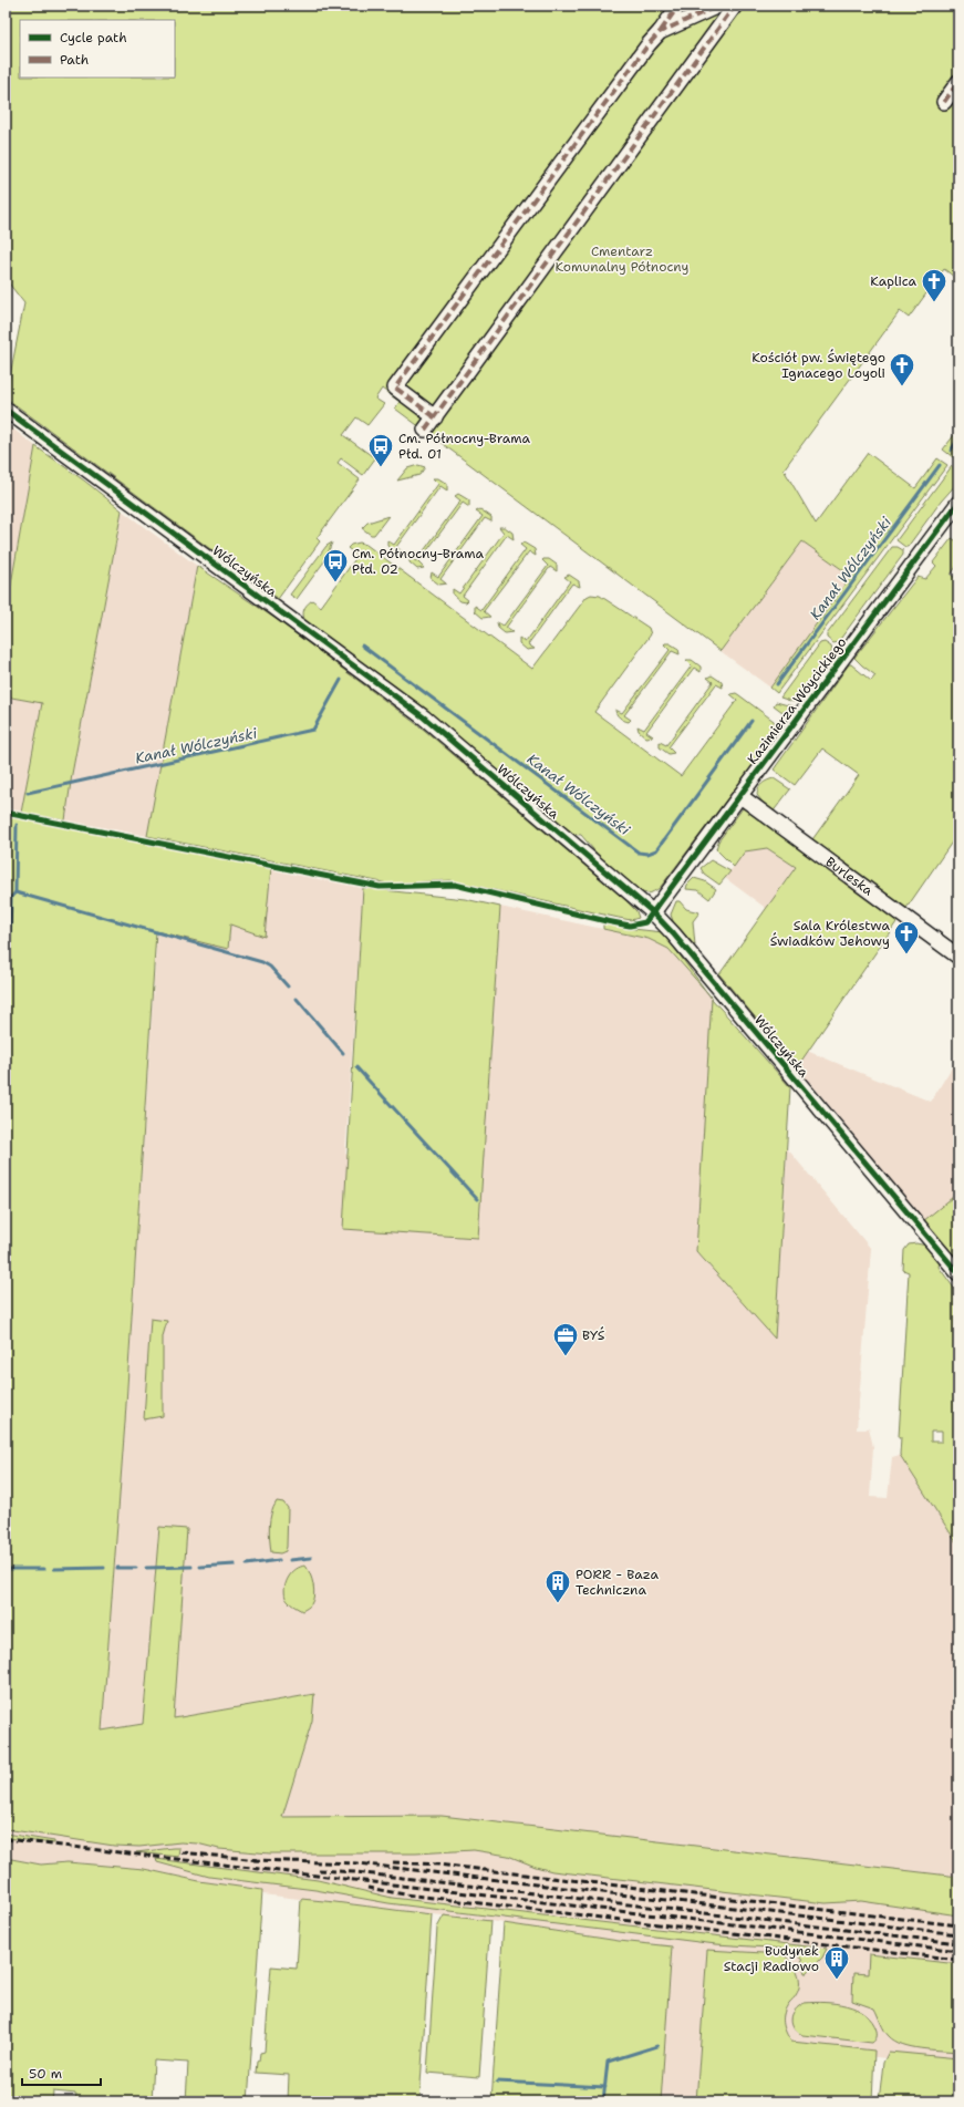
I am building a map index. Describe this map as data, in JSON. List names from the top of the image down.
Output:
{
  "streets": {
    "street": ["Wólczyńska", "Kazimierza Wóycickiego", "Burleska"]
  },
  "crossings": [
    ["Wólczyńska", "Kazimierza Wóycickiego"],
    ["Kazimierza Wóycickiego", "Burleska"]
  ],
  "water": ["Kanał Wólczyński"],
  "parks": ["Cmentarz Komunalny Północny"],
  "places": {
    "church": ["Kaplica", "Kościół pw. Świętego Ignacego Loyoli", "Sala Królestwa Świadków Jehowy"],
    "bus stop": ["Cm. Północny-Brama Płd. 01", "Cm. Północny-Brama Płd. 02"],
    "office": ["BYŚ"],
    "building": ["PORR - Baza Techniczna", "Budynek Stacji Radiowo"]
  },
  "legend": ["Cycle path", "Path"],
  "scale_bar": "50 m"
}
